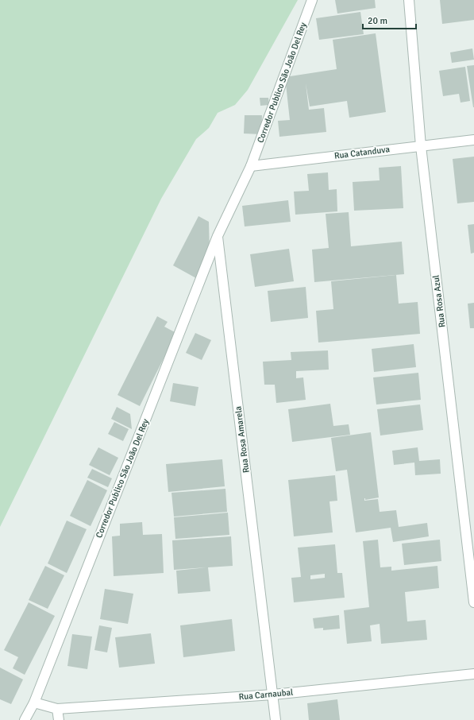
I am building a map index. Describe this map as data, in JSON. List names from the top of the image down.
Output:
{
  "streets": {
    "street": [
      "Corredor Publico São João Del Rey",
      "Rua Catanduva",
      "Rua Rosa Azul",
      "Rua Rosa Amarela",
      "Rua Carnaubal"
    ]
  },
  "crossings": [
    ["Corredor Publico São João Del Rey", "Rua Catanduva"],
    ["Corredor Publico São João Del Rey", "Rua Rosa Amarela"],
    ["Corredor Publico São João Del Rey", "Rua Carnaubal"],
    ["Rua Catanduva", "Rua Rosa Azul"],
    ["Rua Rosa Amarela", "Rua Carnaubal"]
  ],
  "scale_bar": "20 m"
}
